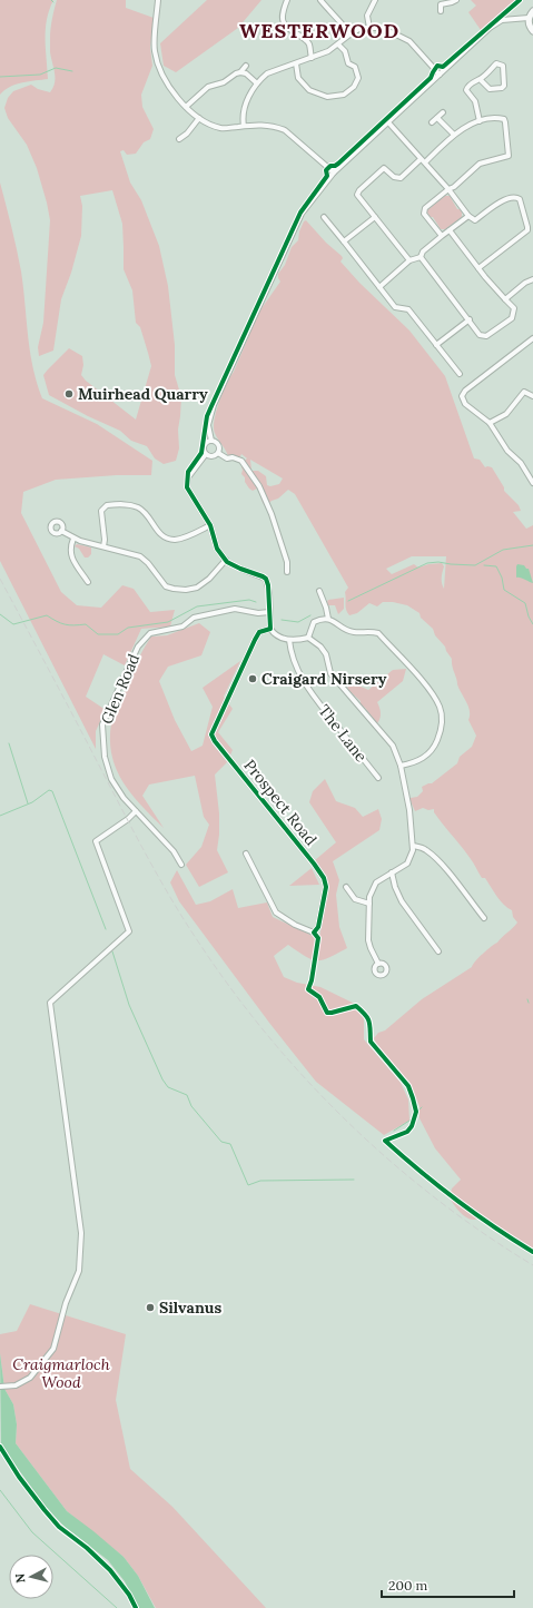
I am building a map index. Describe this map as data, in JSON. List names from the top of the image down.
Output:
{
  "streets": {
    "street": ["Glen Road", "The Lane", "Prospect Road"]
  },
  "districts": ["WESTERWOOD"],
  "parks": ["Craigmarloch Wood"],
  "places": ["Muirhead Quarry", "Craigard Nirsery", "Silvanus"],
  "scale_bar": "200 m",
  "north": "left"
}
